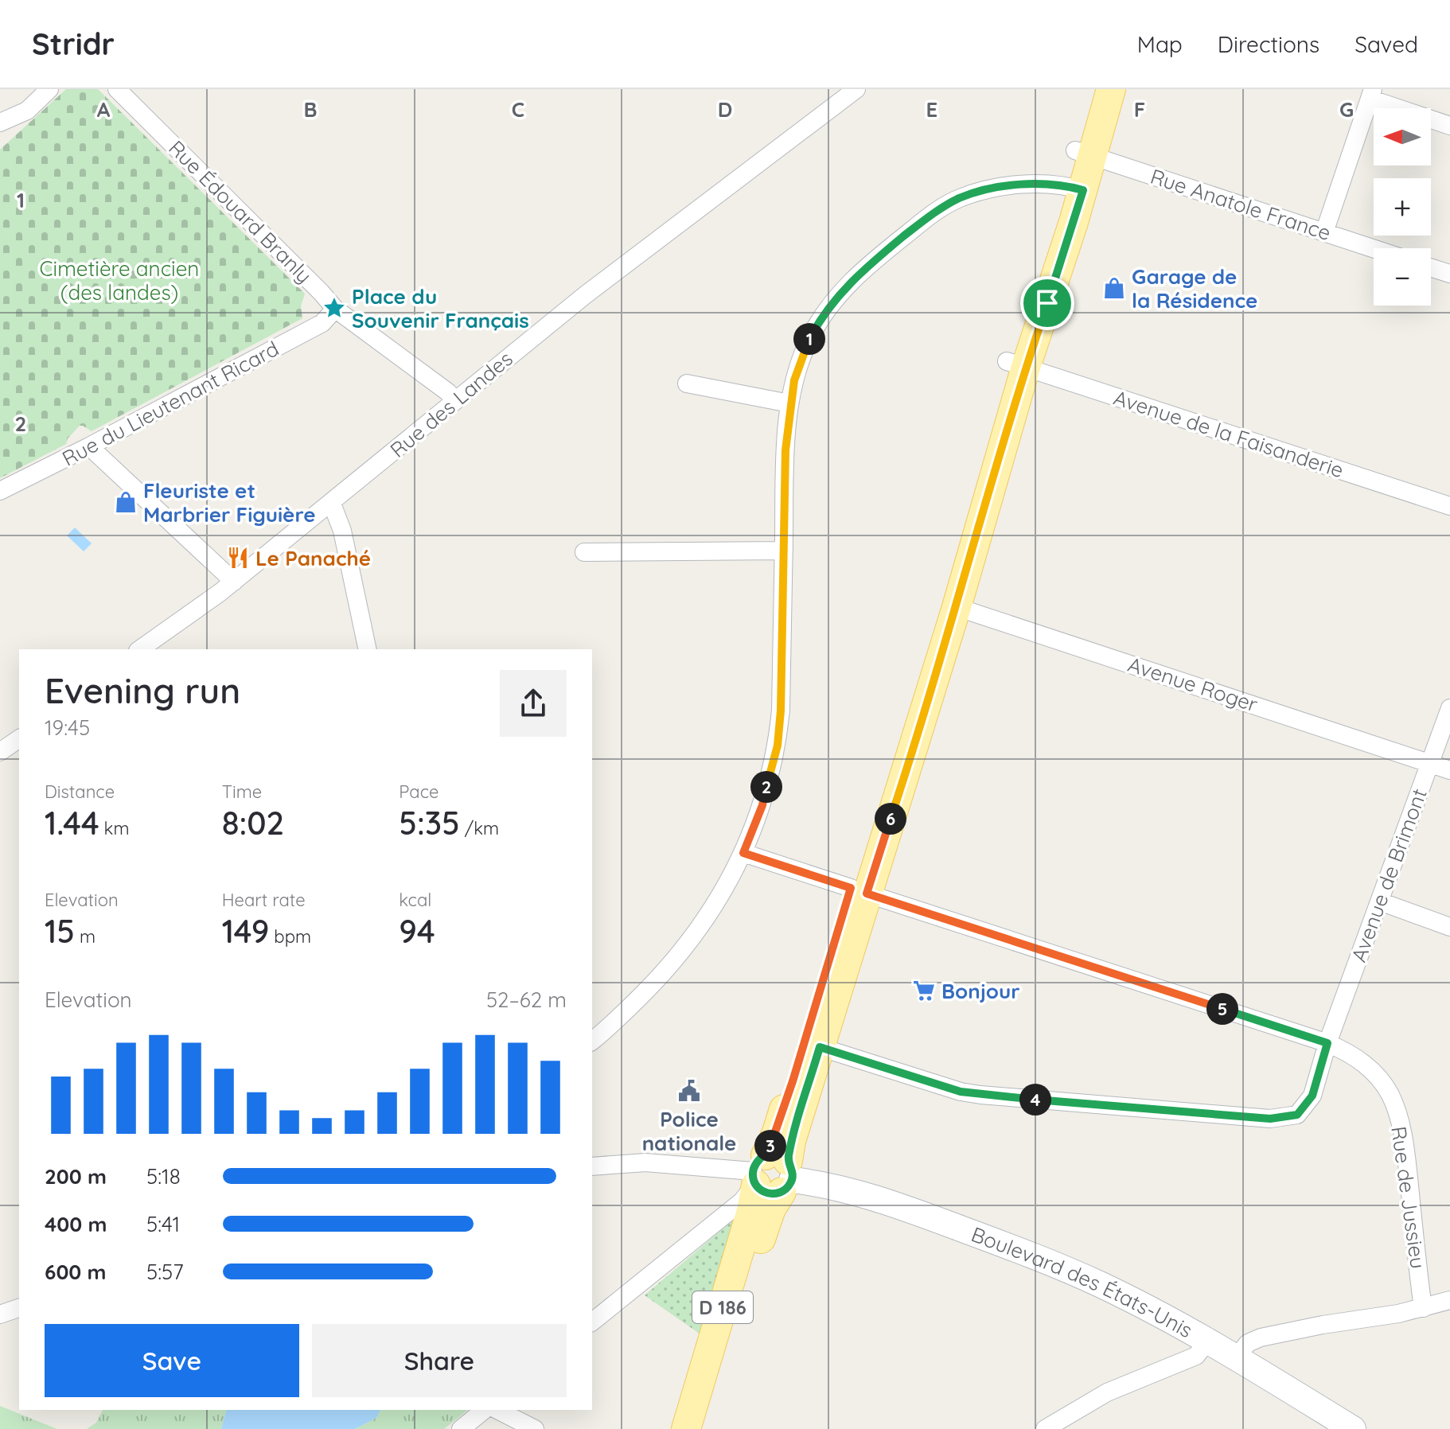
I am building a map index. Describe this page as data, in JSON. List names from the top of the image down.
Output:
{
  "streets": {
    "main road": ["D 186"],
    "street": [
      "Rue Anatole France",
      "Rue Édouard Branly",
      "Rue du Lieutenant Ricard",
      "Rue des Landes",
      "Avenue de la Faisanderie",
      "Avenue Roger",
      "Avenue de Brimont",
      "Rue de Jussieu",
      "Boulevard des États-Unis"
    ]
  },
  "crossings": [
    ["Rue Anatole France", "D 186"],
    ["Rue Édouard Branly", "Rue du Lieutenant Ricard"],
    ["Rue Édouard Branly", "Rue des Landes"],
    ["Avenue de la Faisanderie", "D 186"],
    ["Avenue Roger", "Avenue de Brimont"],
    ["Avenue Roger", "D 186"],
    ["Avenue de Brimont", "Rue de Jussieu"],
    ["Avenue de Brimont", "D 186"],
    ["Rue de Jussieu", "D 186"],
    ["Boulevard des États-Unis", "D 186"]
  ],
  "parks": ["Cimetière ancien (des landes)"],
  "places": {
    "shop": ["Garage de la Résidence", "Fleuriste et Marbrier Figuière"],
    "place": ["Place du Souvenir Français"],
    "restaurant": ["Le Panaché"],
    "supermarket": ["Bonjour"],
    "public building": ["Police nationale"]
  },
  "north": "left",
  "page": {
    "header": "Stridr",
    "nav": ["Map", "Directions", "Saved"],
    "map_buttons": ["+", "−"],
    "pins": [
      "1",
      "2",
      "6",
      "5",
      "4",
      "3"
    ],
    "heading": ["Evening run", "19:45"],
    "stats": [
      ["Distance", "1.44 km"],
      ["Time", "8:02"],
      ["Pace", "5:35 /km"],
      ["Elevation", "15 m"],
      ["Heart rate", "149 bpm"],
      ["kcal", "94"]
    ],
    "chart": ["Elevation", "52–62 m"],
    "list": [
      {
        "name": "200 m",
        "note": "5:18"
      },
      {
        "name": "400 m",
        "note": "5:41"
      },
      {
        "name": "600 m",
        "note": "5:57"
      }
    ],
    "buttons": ["Save", "Share"]
  },
  "grid": {
    "columns": [
      "A",
      "B",
      "C",
      "D",
      "E",
      "F",
      "G"
    ],
    "rows": ["1", "2"]
  }
}
